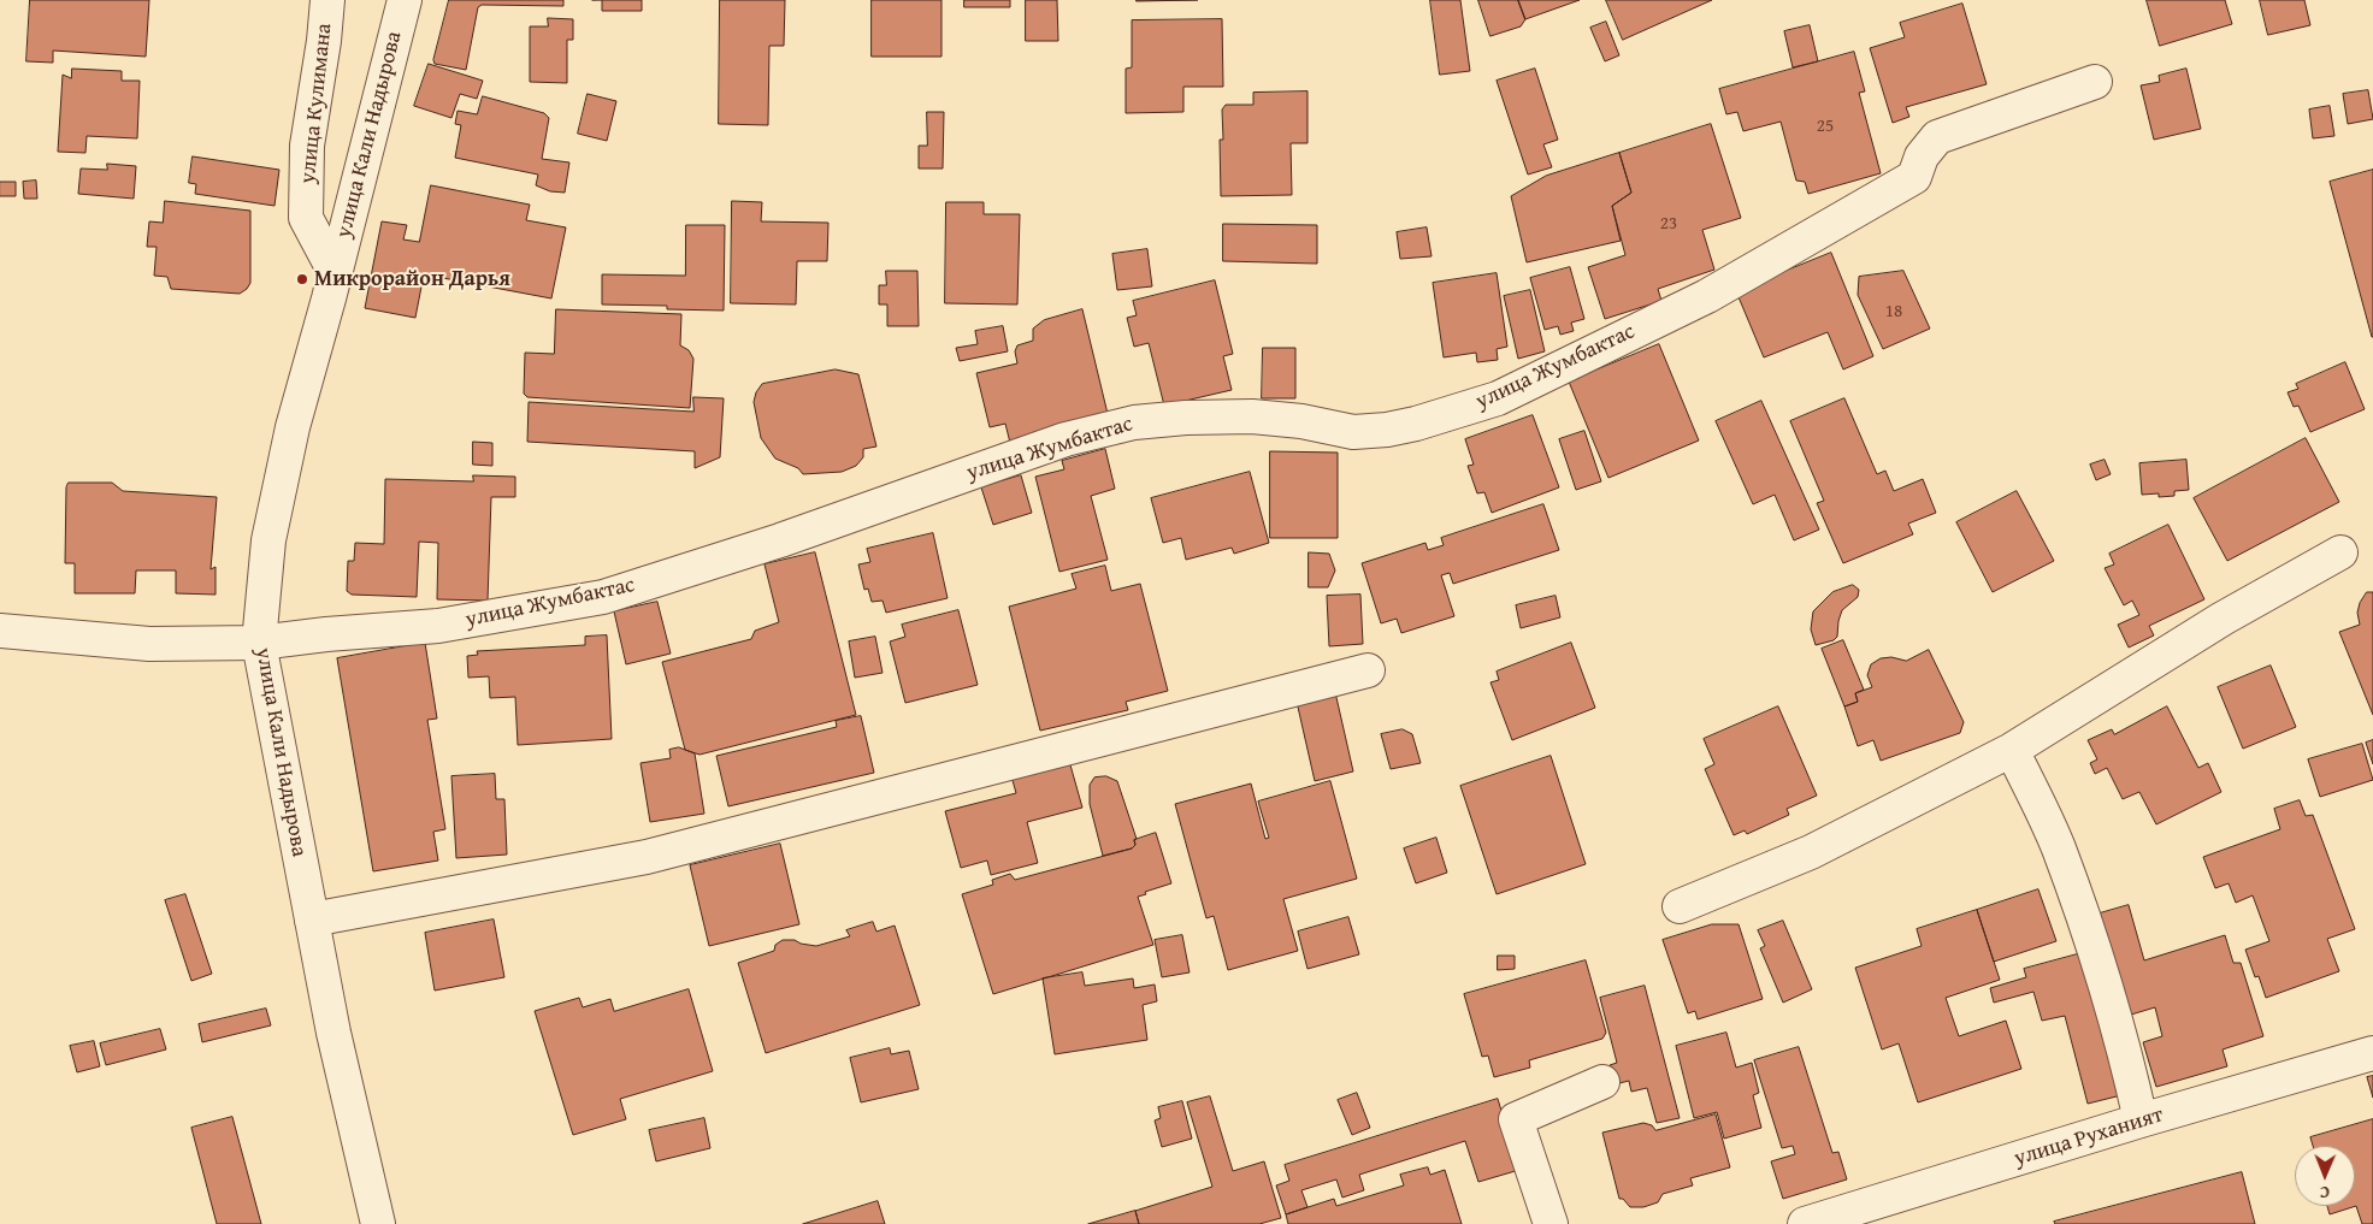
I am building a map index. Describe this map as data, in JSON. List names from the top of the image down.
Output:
{
  "streets": {
    "street": [
      "улица Кулимана",
      "улица Кали Надырова",
      "улица Жумбактас",
      "улица Руханият"
    ]
  },
  "crossings": [
    ["улица Кулимана", "улица Кали Надырова"],
    ["улица Кали Надырова", "улица Жумбактас"]
  ],
  "places": ["Микрорайон Дарья"],
  "house_numbers": ["25", "23", "18"],
  "north": "bottom"
}
